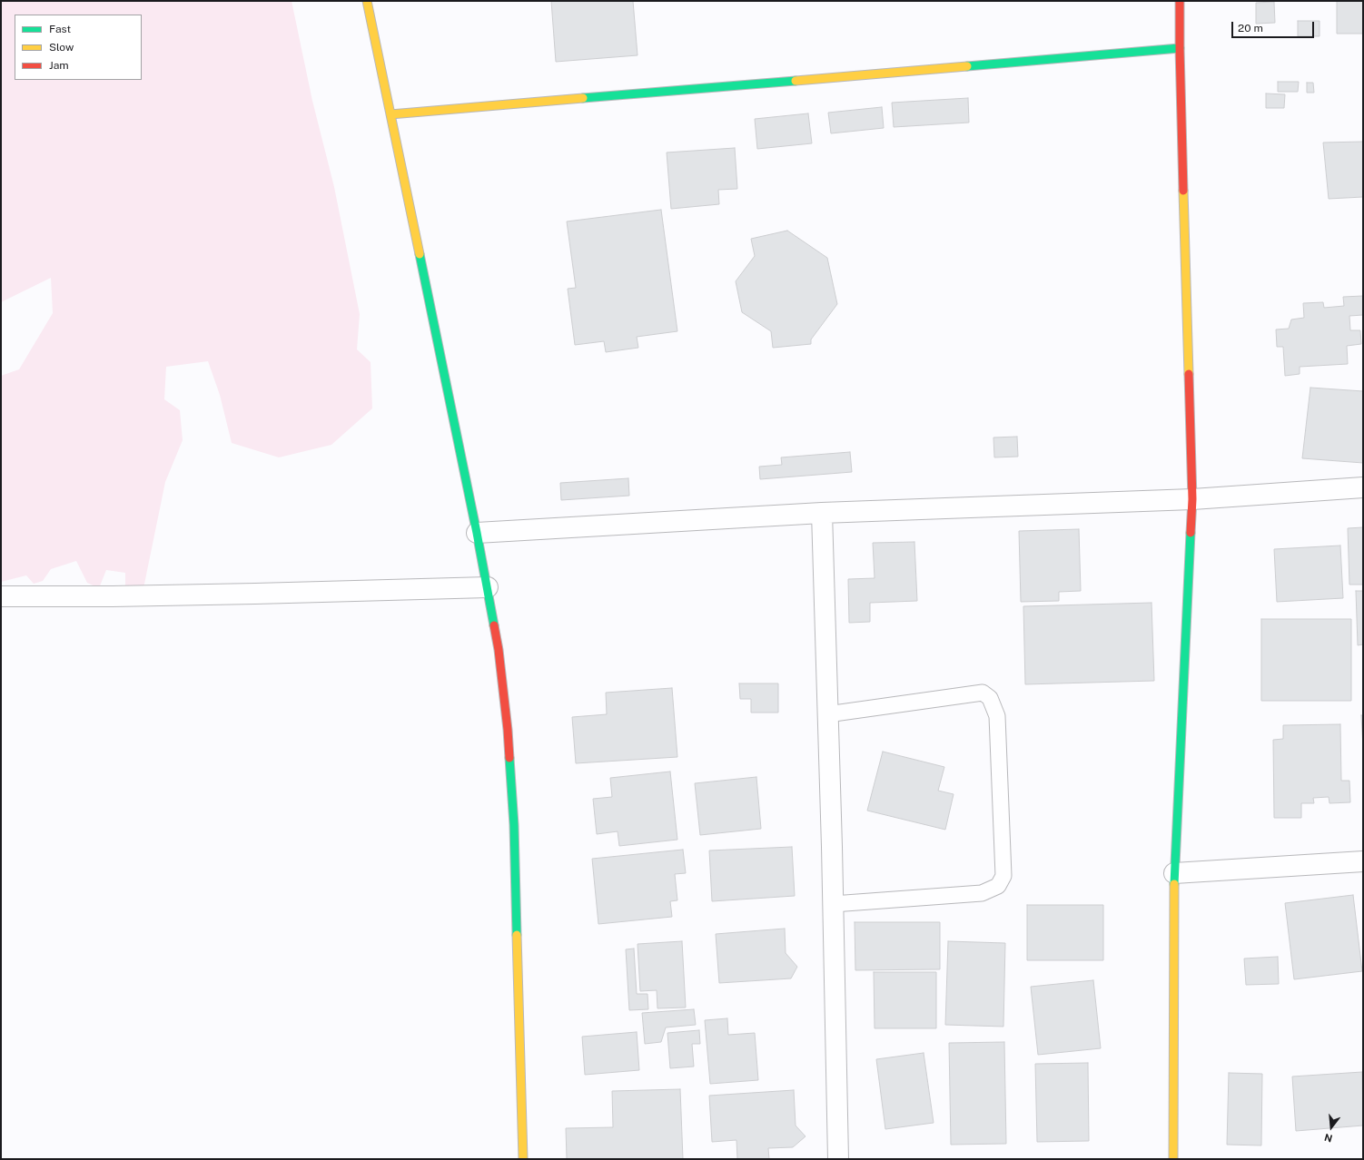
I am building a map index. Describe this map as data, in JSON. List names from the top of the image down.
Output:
{
  "legend": ["Fast", "Slow", "Jam"],
  "scale_bar": "20 m",
  "north": "bottom"
}
